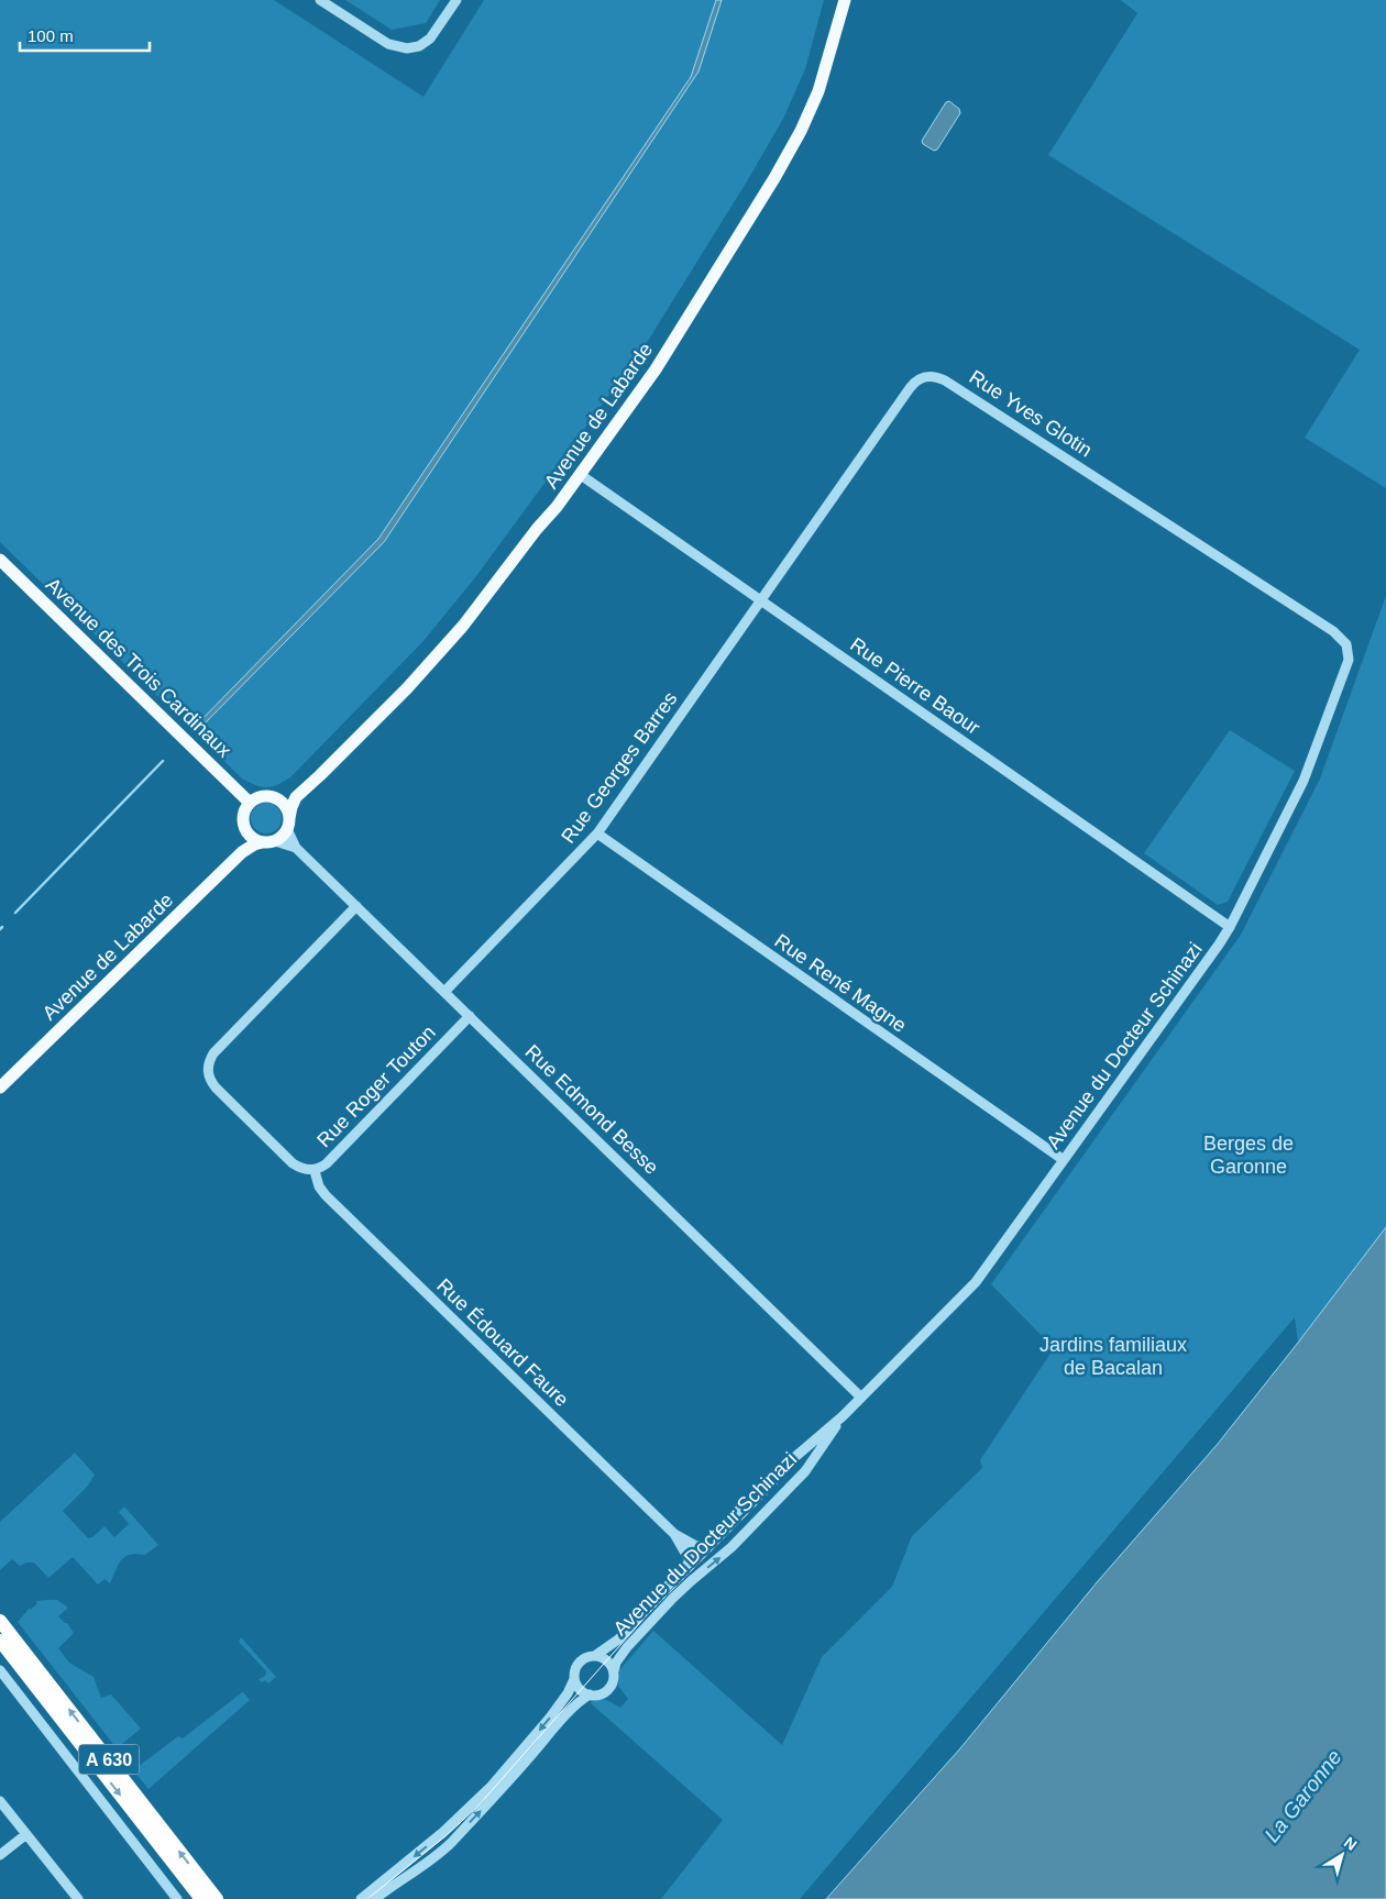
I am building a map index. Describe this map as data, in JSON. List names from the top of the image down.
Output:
{
  "streets": {
    "highway": ["A 630"],
    "main road": ["Avenue de Labarde", "Avenue des Trois Cardinaux"],
    "street": [
      "Rue Yves Glotin",
      "Rue Pierre Baour",
      "Rue Georges Barres",
      "Rue René Magne",
      "Avenue du Docteur Schinazi",
      "Rue Roger Touton",
      "Rue Edmond Besse",
      "Rue Édouard Faure"
    ]
  },
  "crossings": [
    ["Rue Yves Glotin", "Rue Pierre Baour"],
    ["Rue Yves Glotin", "Rue Georges Barres"],
    ["Rue Yves Glotin", "Avenue du Docteur Schinazi"],
    ["Avenue de Labarde", "Avenue des Trois Cardinaux"],
    ["Avenue de Labarde", "Rue Pierre Baour"],
    ["Avenue de Labarde", "Rue Edmond Besse"],
    ["Avenue des Trois Cardinaux", "Rue Edmond Besse"],
    ["Rue Pierre Baour", "Rue Georges Barres"],
    ["Rue Pierre Baour", "Avenue du Docteur Schinazi"],
    ["Rue Georges Barres", "Rue René Magne"],
    ["Rue Georges Barres", "Rue Edmond Besse"],
    ["Rue René Magne", "Avenue du Docteur Schinazi"],
    ["Avenue du Docteur Schinazi", "Rue Edmond Besse"],
    ["Avenue du Docteur Schinazi", "Rue Édouard Faure"],
    ["Rue Roger Touton", "Rue Edmond Besse"],
    ["Rue Roger Touton", "Rue Édouard Faure"]
  ],
  "water": ["La Garonne"],
  "parks": ["Berges de Garonne", "Jardins familiaux de Bacalan"],
  "scale_bar": "100 m",
  "north": "top right"
}
